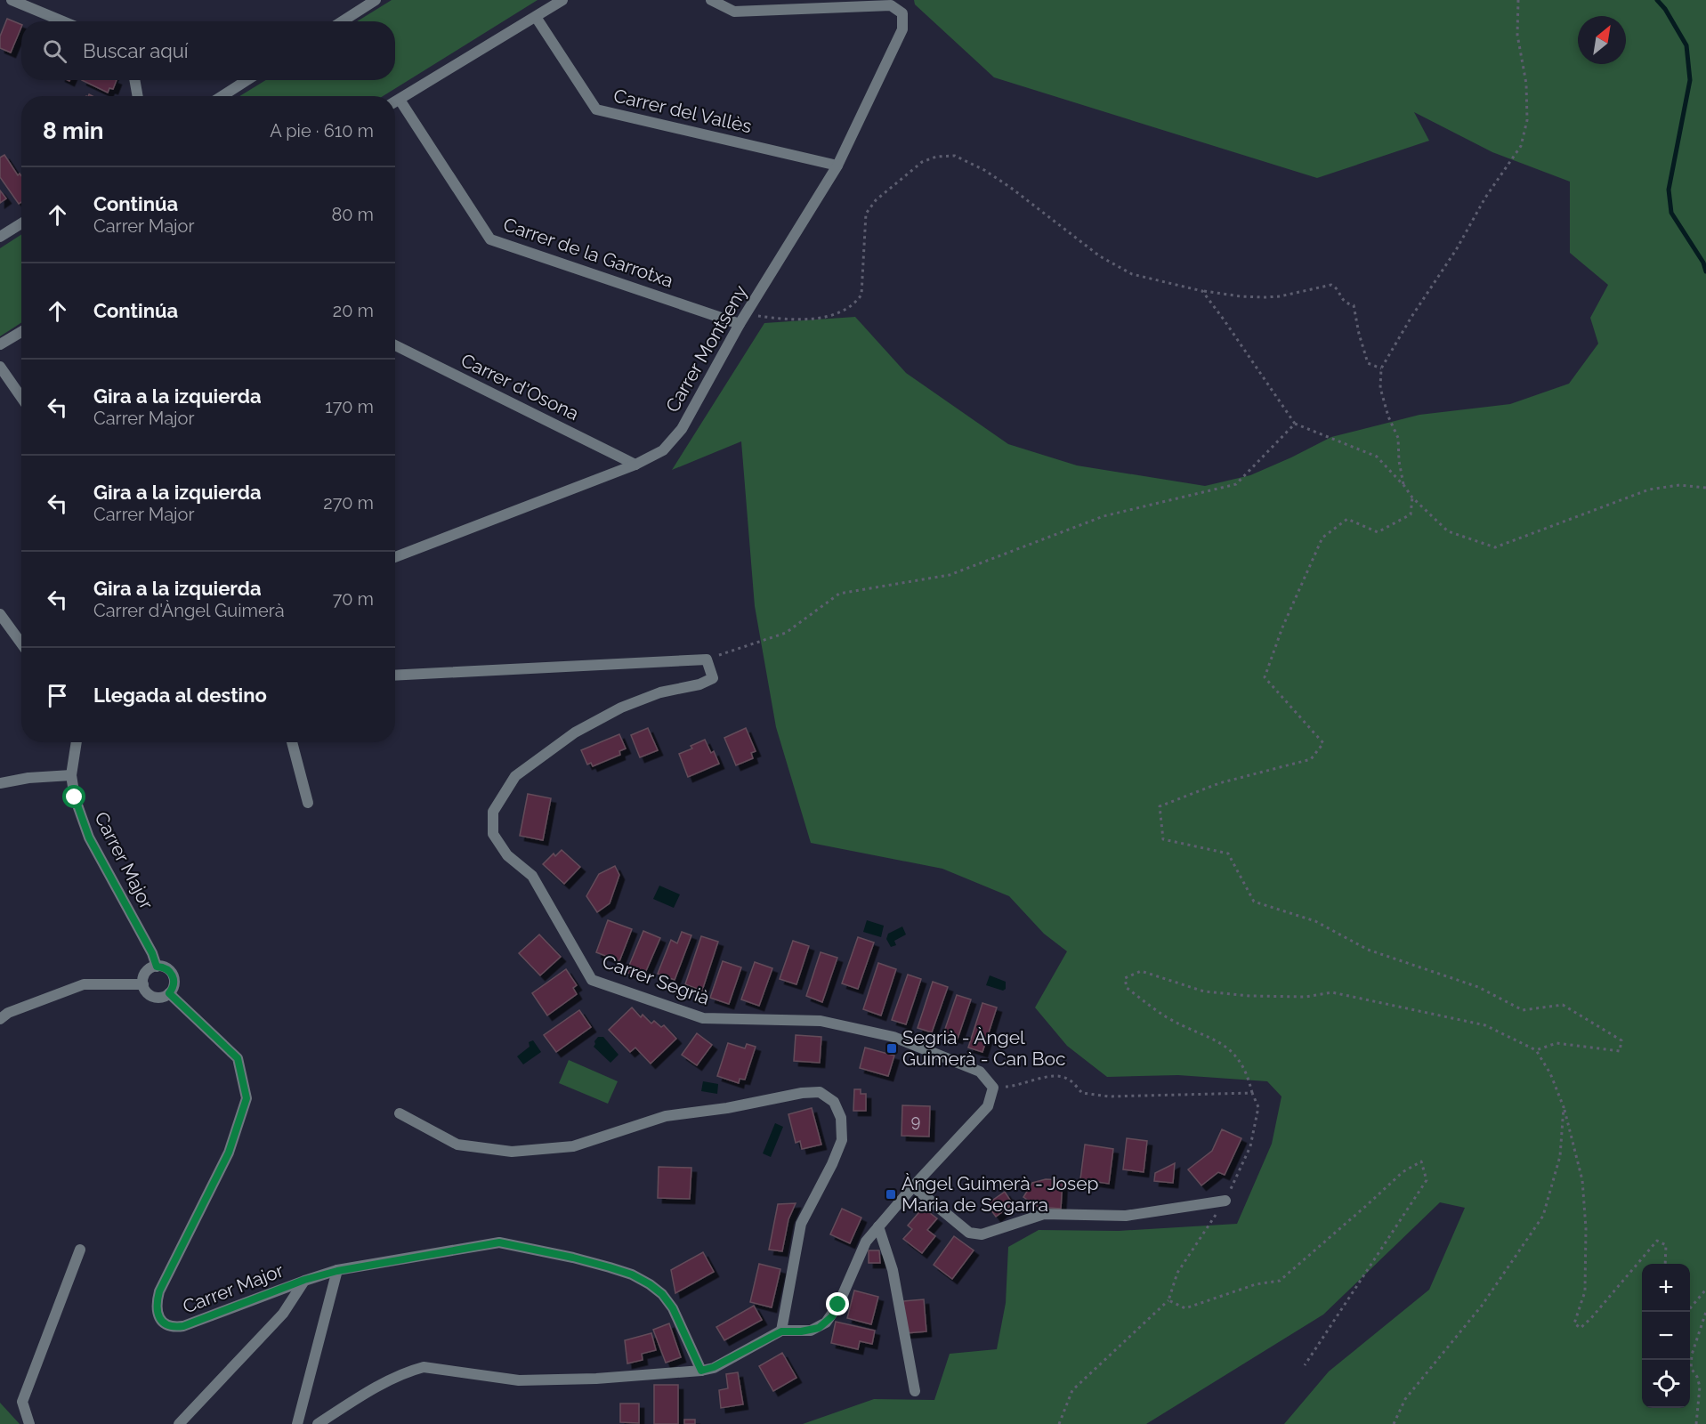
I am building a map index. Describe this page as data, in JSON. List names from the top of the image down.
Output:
{
  "streets": {
    "street": [
      "Carrer del Vallès",
      "Carrer de la Garrotxa",
      "Carrer Montseny",
      "Carrer d'Osona",
      "Carrer Major",
      "Carrer Segrià"
    ]
  },
  "crossings": [
    ["Carrer del Vallès", "Carrer Montseny"],
    ["Carrer de la Garrotxa", "Carrer Montseny"],
    ["Carrer Montseny", "Carrer d'Osona"]
  ],
  "places": {
    "transit": ["Segrià - Àngel Guimerà - Can Boc", "Àngel Guimerà - Josep Maria de Segarra"]
  },
  "house_numbers": ["9"],
  "north": "top right",
  "page": {
    "search": "Buscar aquí",
    "heading": ["8 min", "A pie · 610 m"],
    "list": [
      ["Continúa", "Carrer Major", "80 m"],
      ["Continúa", "20 m"],
      ["Gira a la izquierda", "Carrer Major", "170 m"],
      ["Gira a la izquierda", "Carrer Major", "270 m"],
      ["Gira a la izquierda", "Carrer d'Àngel Guimerà", "70 m"],
      "Llegada al destino"
    ],
    "map_buttons": ["+", "−"]
  }
}
